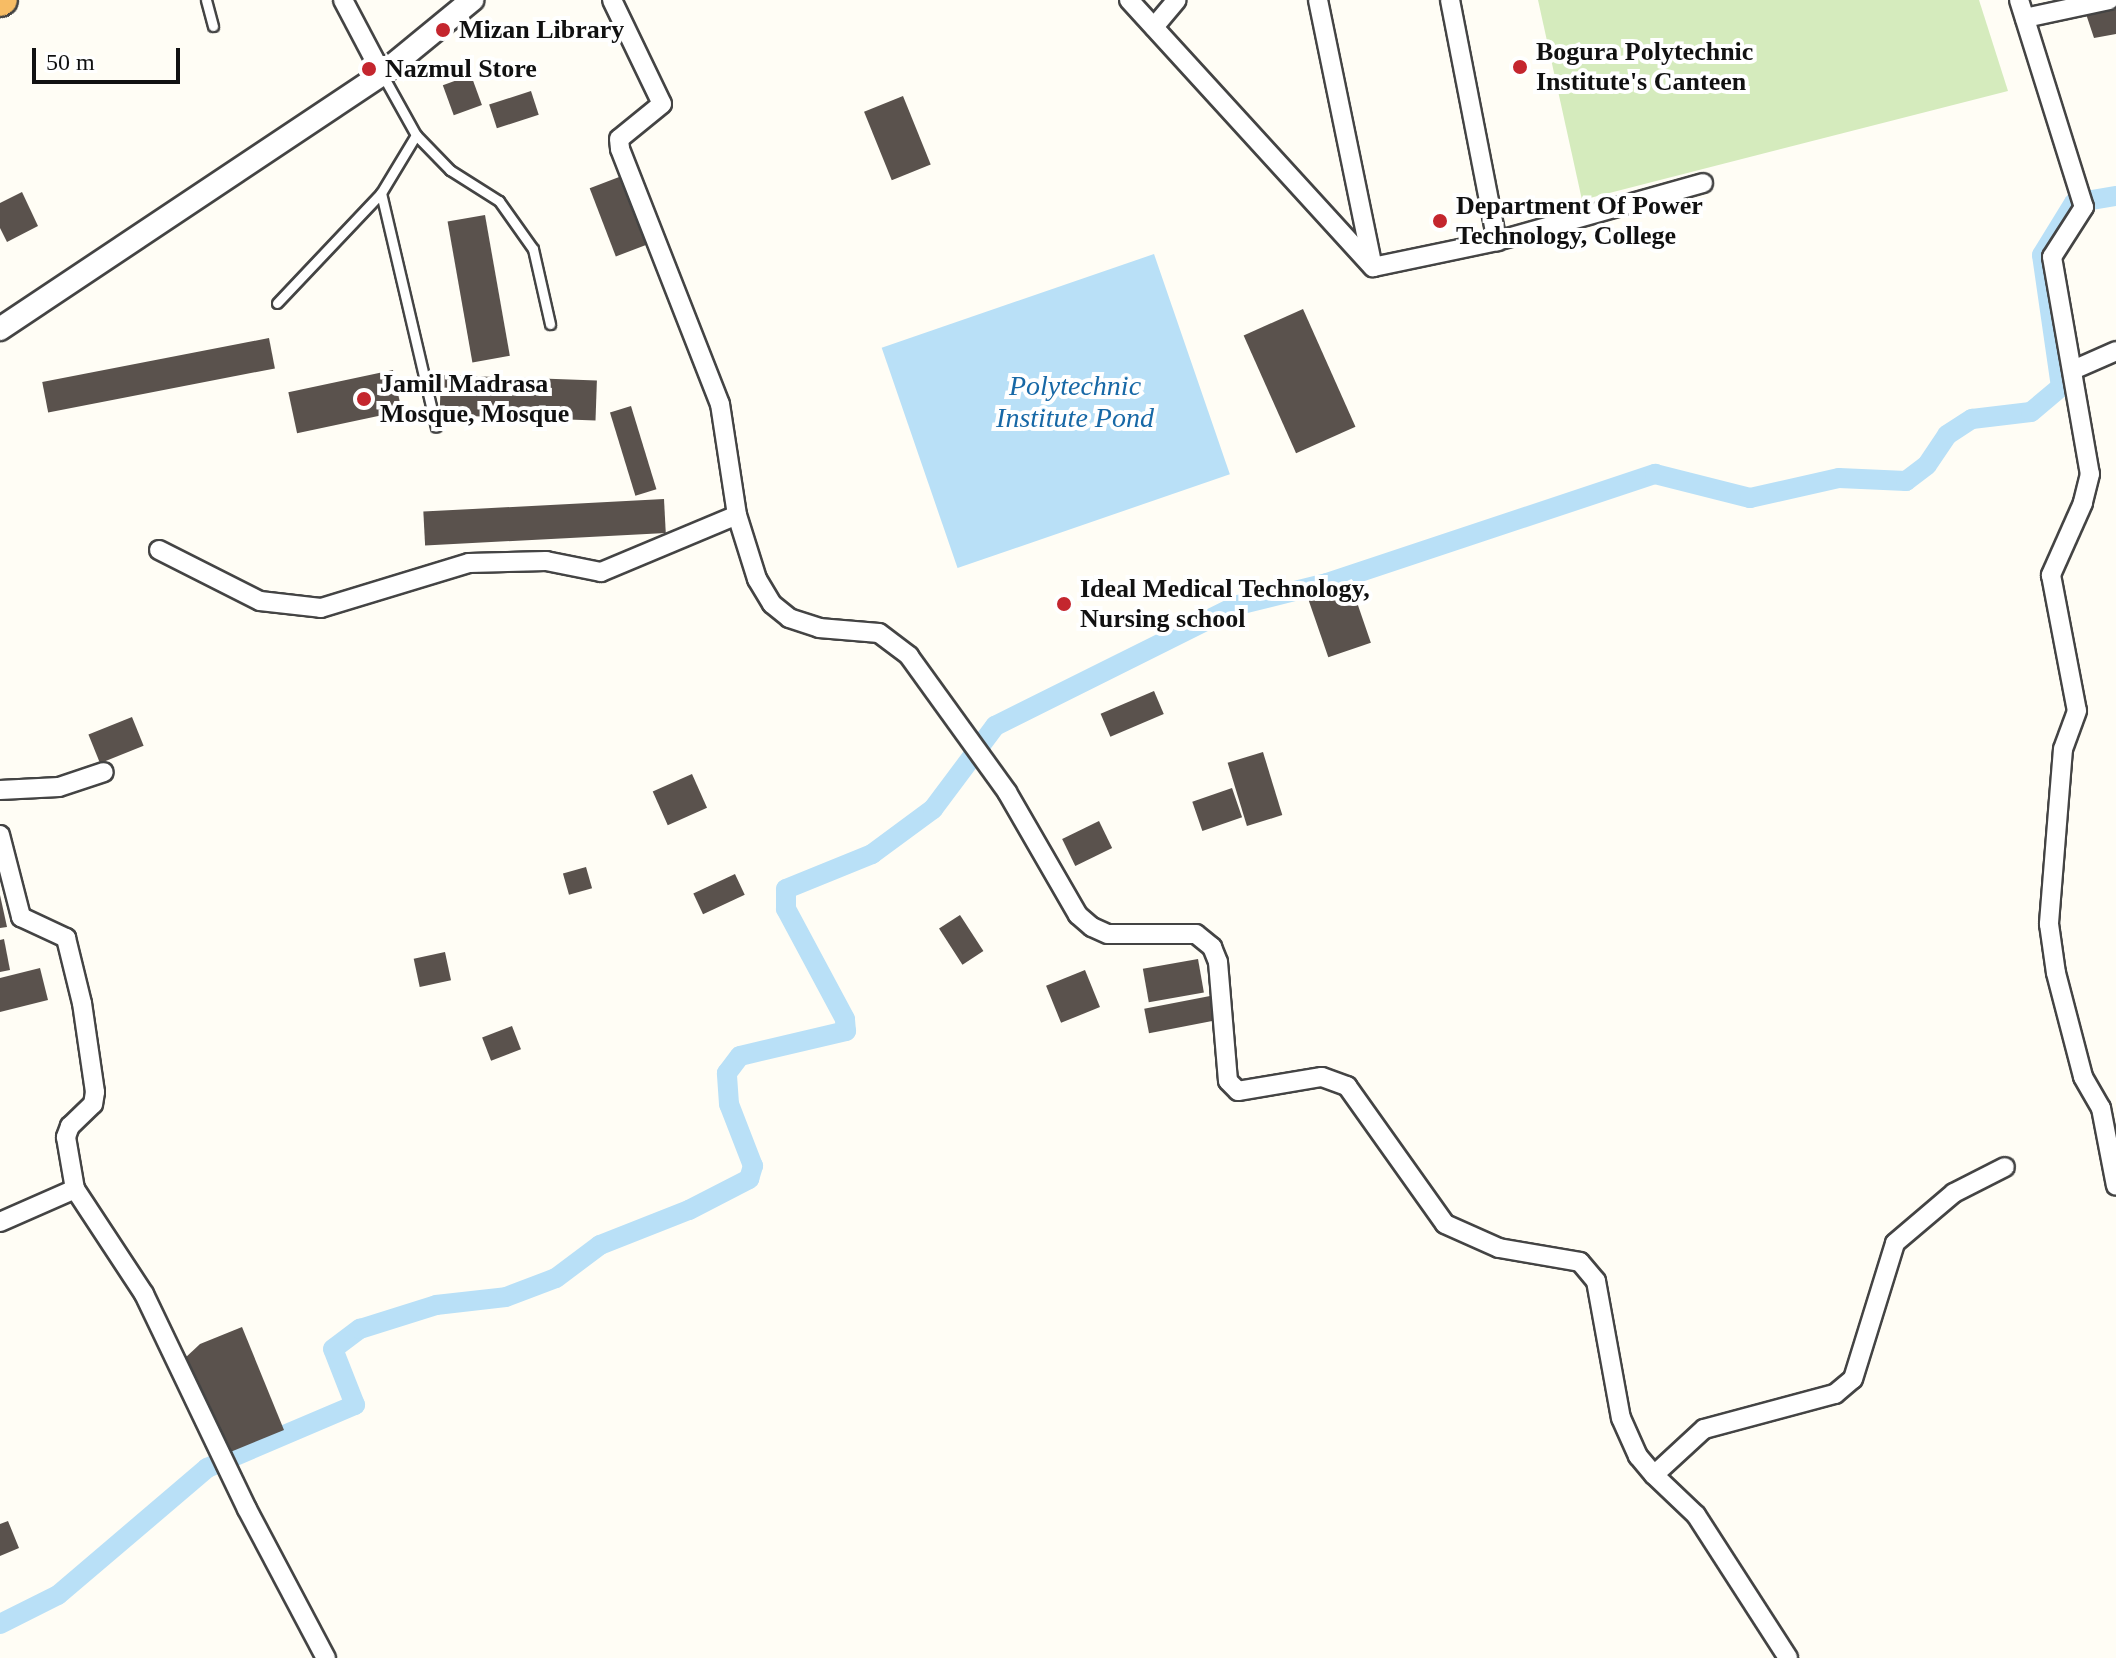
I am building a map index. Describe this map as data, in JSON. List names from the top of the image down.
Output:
{
  "water": ["Polytechnic Institute Pond"],
  "places": [
    "Mizan Library",
    "Bogura Polytechnic Institute's Canteen",
    "Nazmul Store",
    "Department Of Power Technology, College",
    "Jamil Madrasa Mosque, Mosque",
    "Ideal Medical Technology, Nursing school"
  ],
  "scale_bar": "50 m"
}
